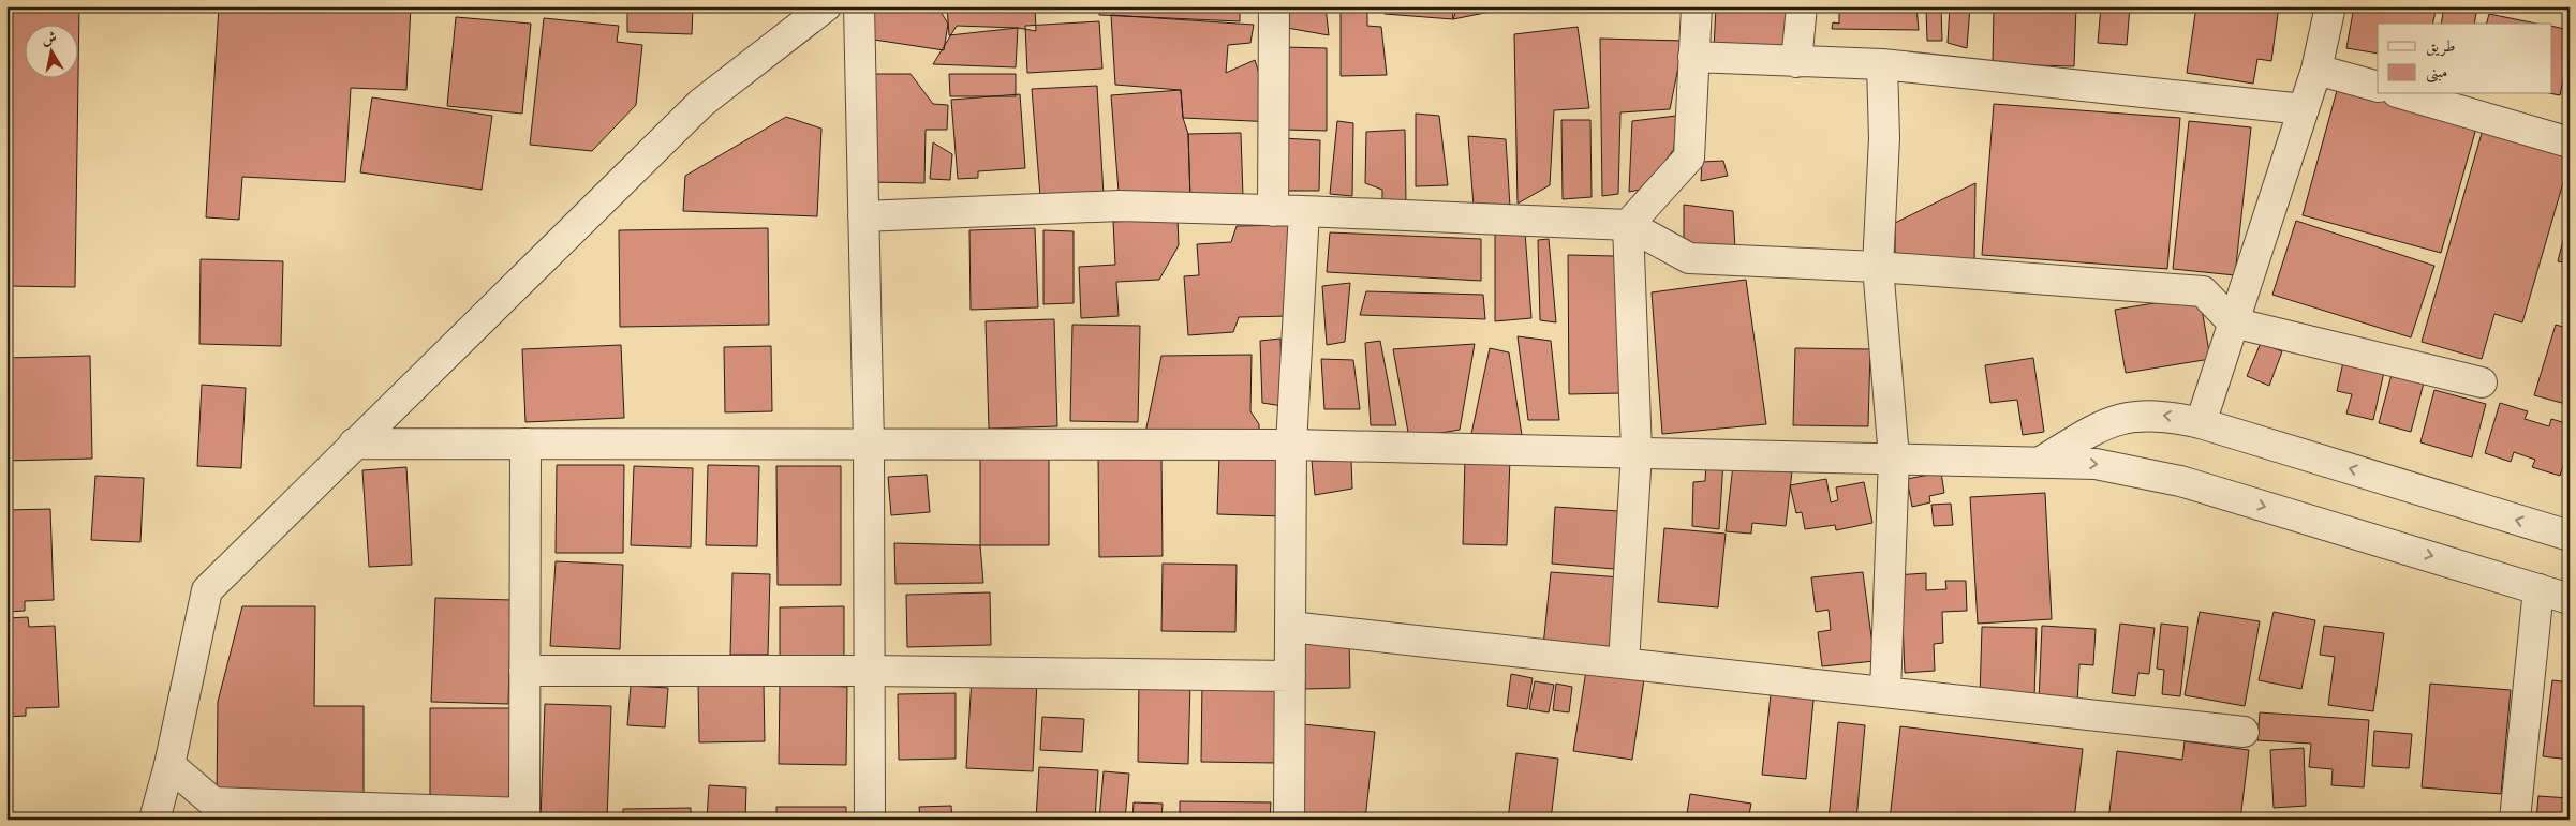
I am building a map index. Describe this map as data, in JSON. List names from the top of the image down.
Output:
{
  "legend": ["طريق", "مبنى"],
  "north": "top"
}
